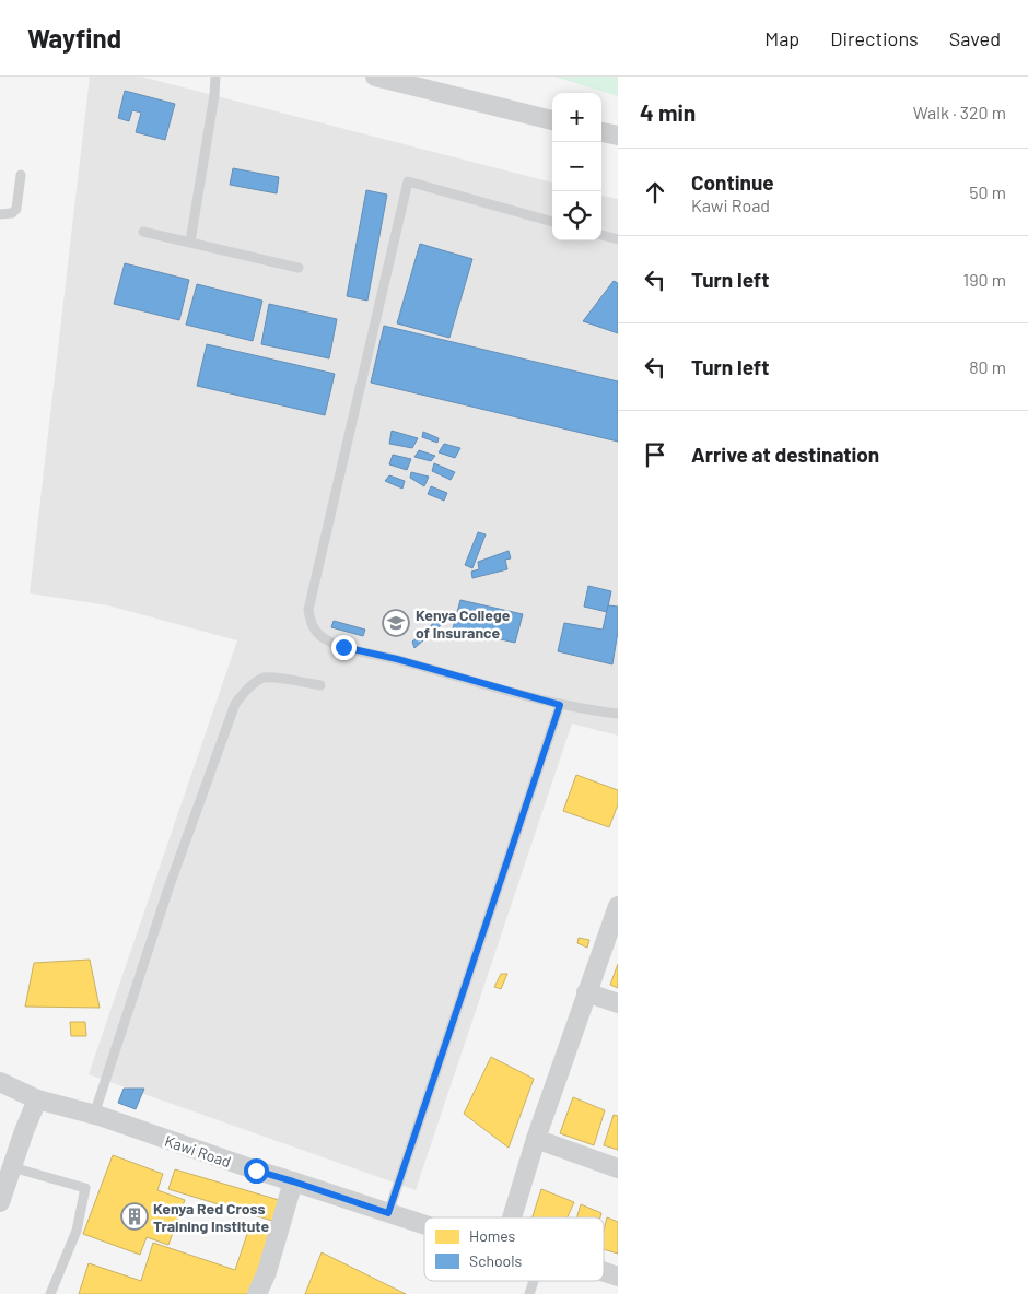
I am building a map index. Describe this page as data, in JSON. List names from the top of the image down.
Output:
{
  "streets": {
    "street": ["Kawi Road"]
  },
  "places": {
    "school or university": ["Kenya College of Insurance"],
    "building": ["Kenya Red Cross Training Institute"]
  },
  "legend": ["Homes", "Schools"],
  "page": {
    "header": "Wayfind",
    "nav": ["Map", "Directions", "Saved"],
    "heading": ["4 min", "Walk · 320 m"],
    "map_buttons": ["+", "−"],
    "list": [
      ["Continue", "Kawi Road", "50 m"],
      ["Turn left", "190 m"],
      ["Turn left", "80 m"],
      "Arrive at destination"
    ]
  }
}
